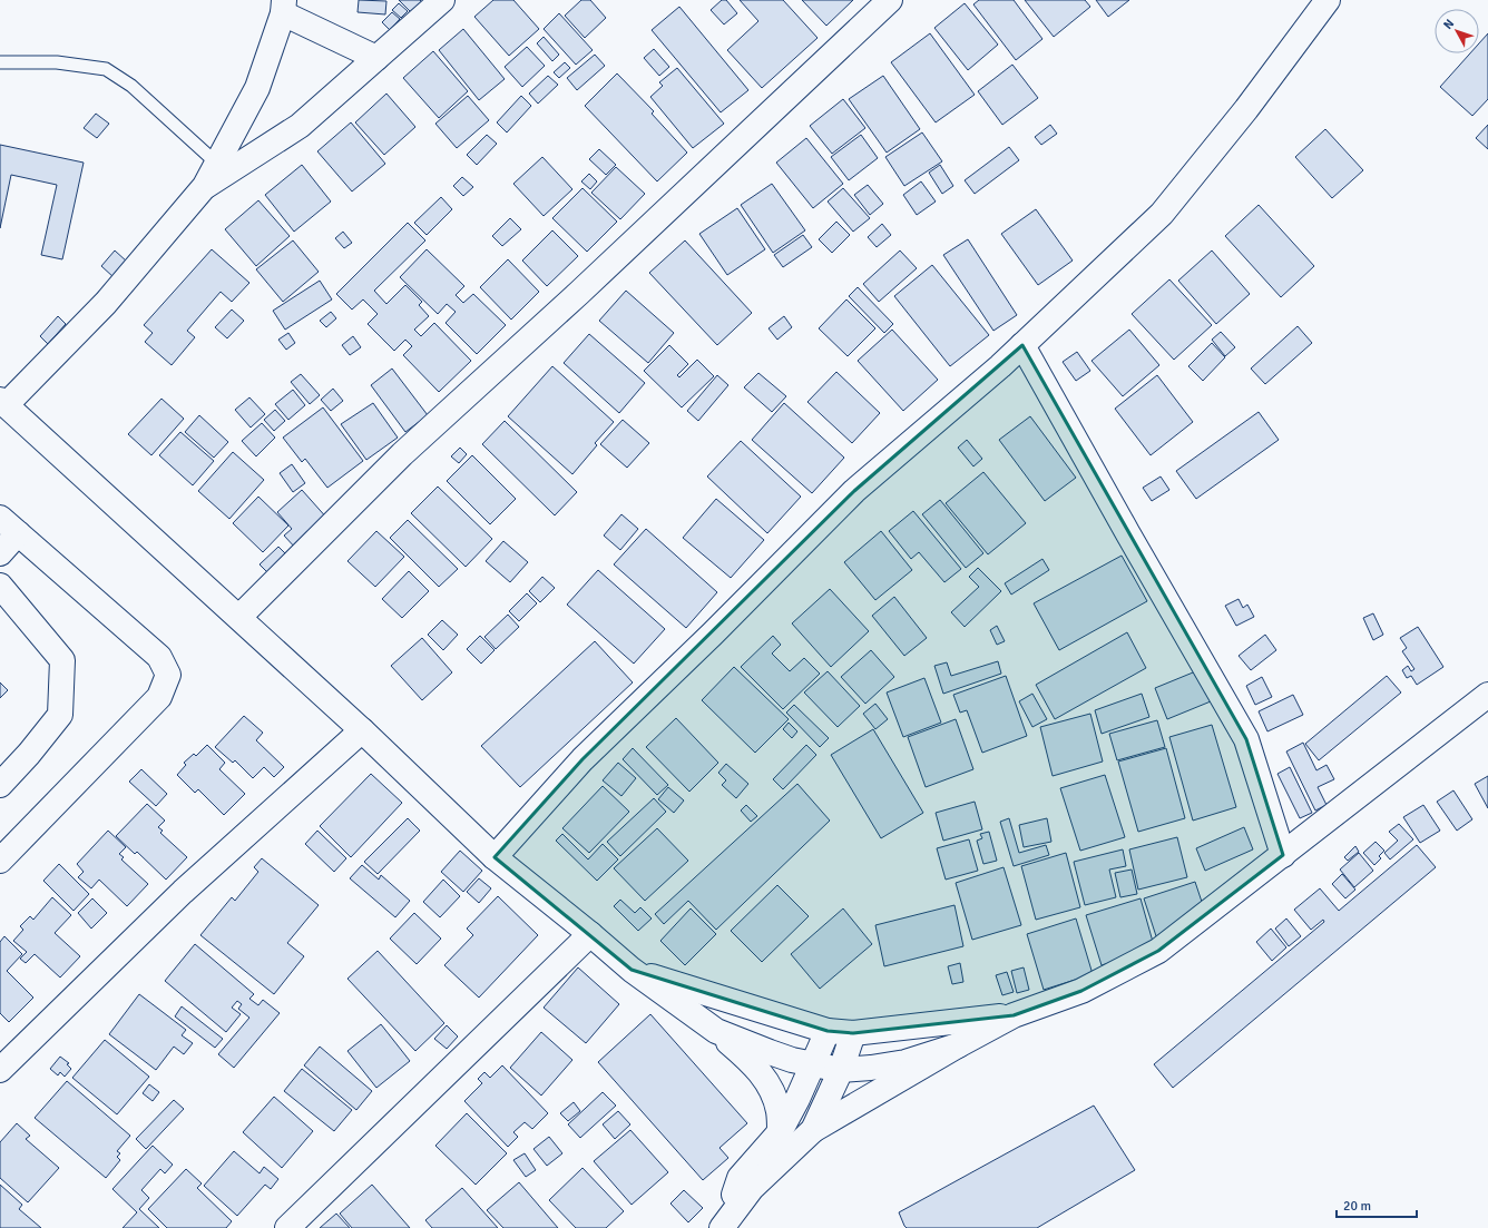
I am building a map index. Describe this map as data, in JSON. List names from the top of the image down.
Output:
{
  "scale_bar": "20 m",
  "north": "top left"
}
